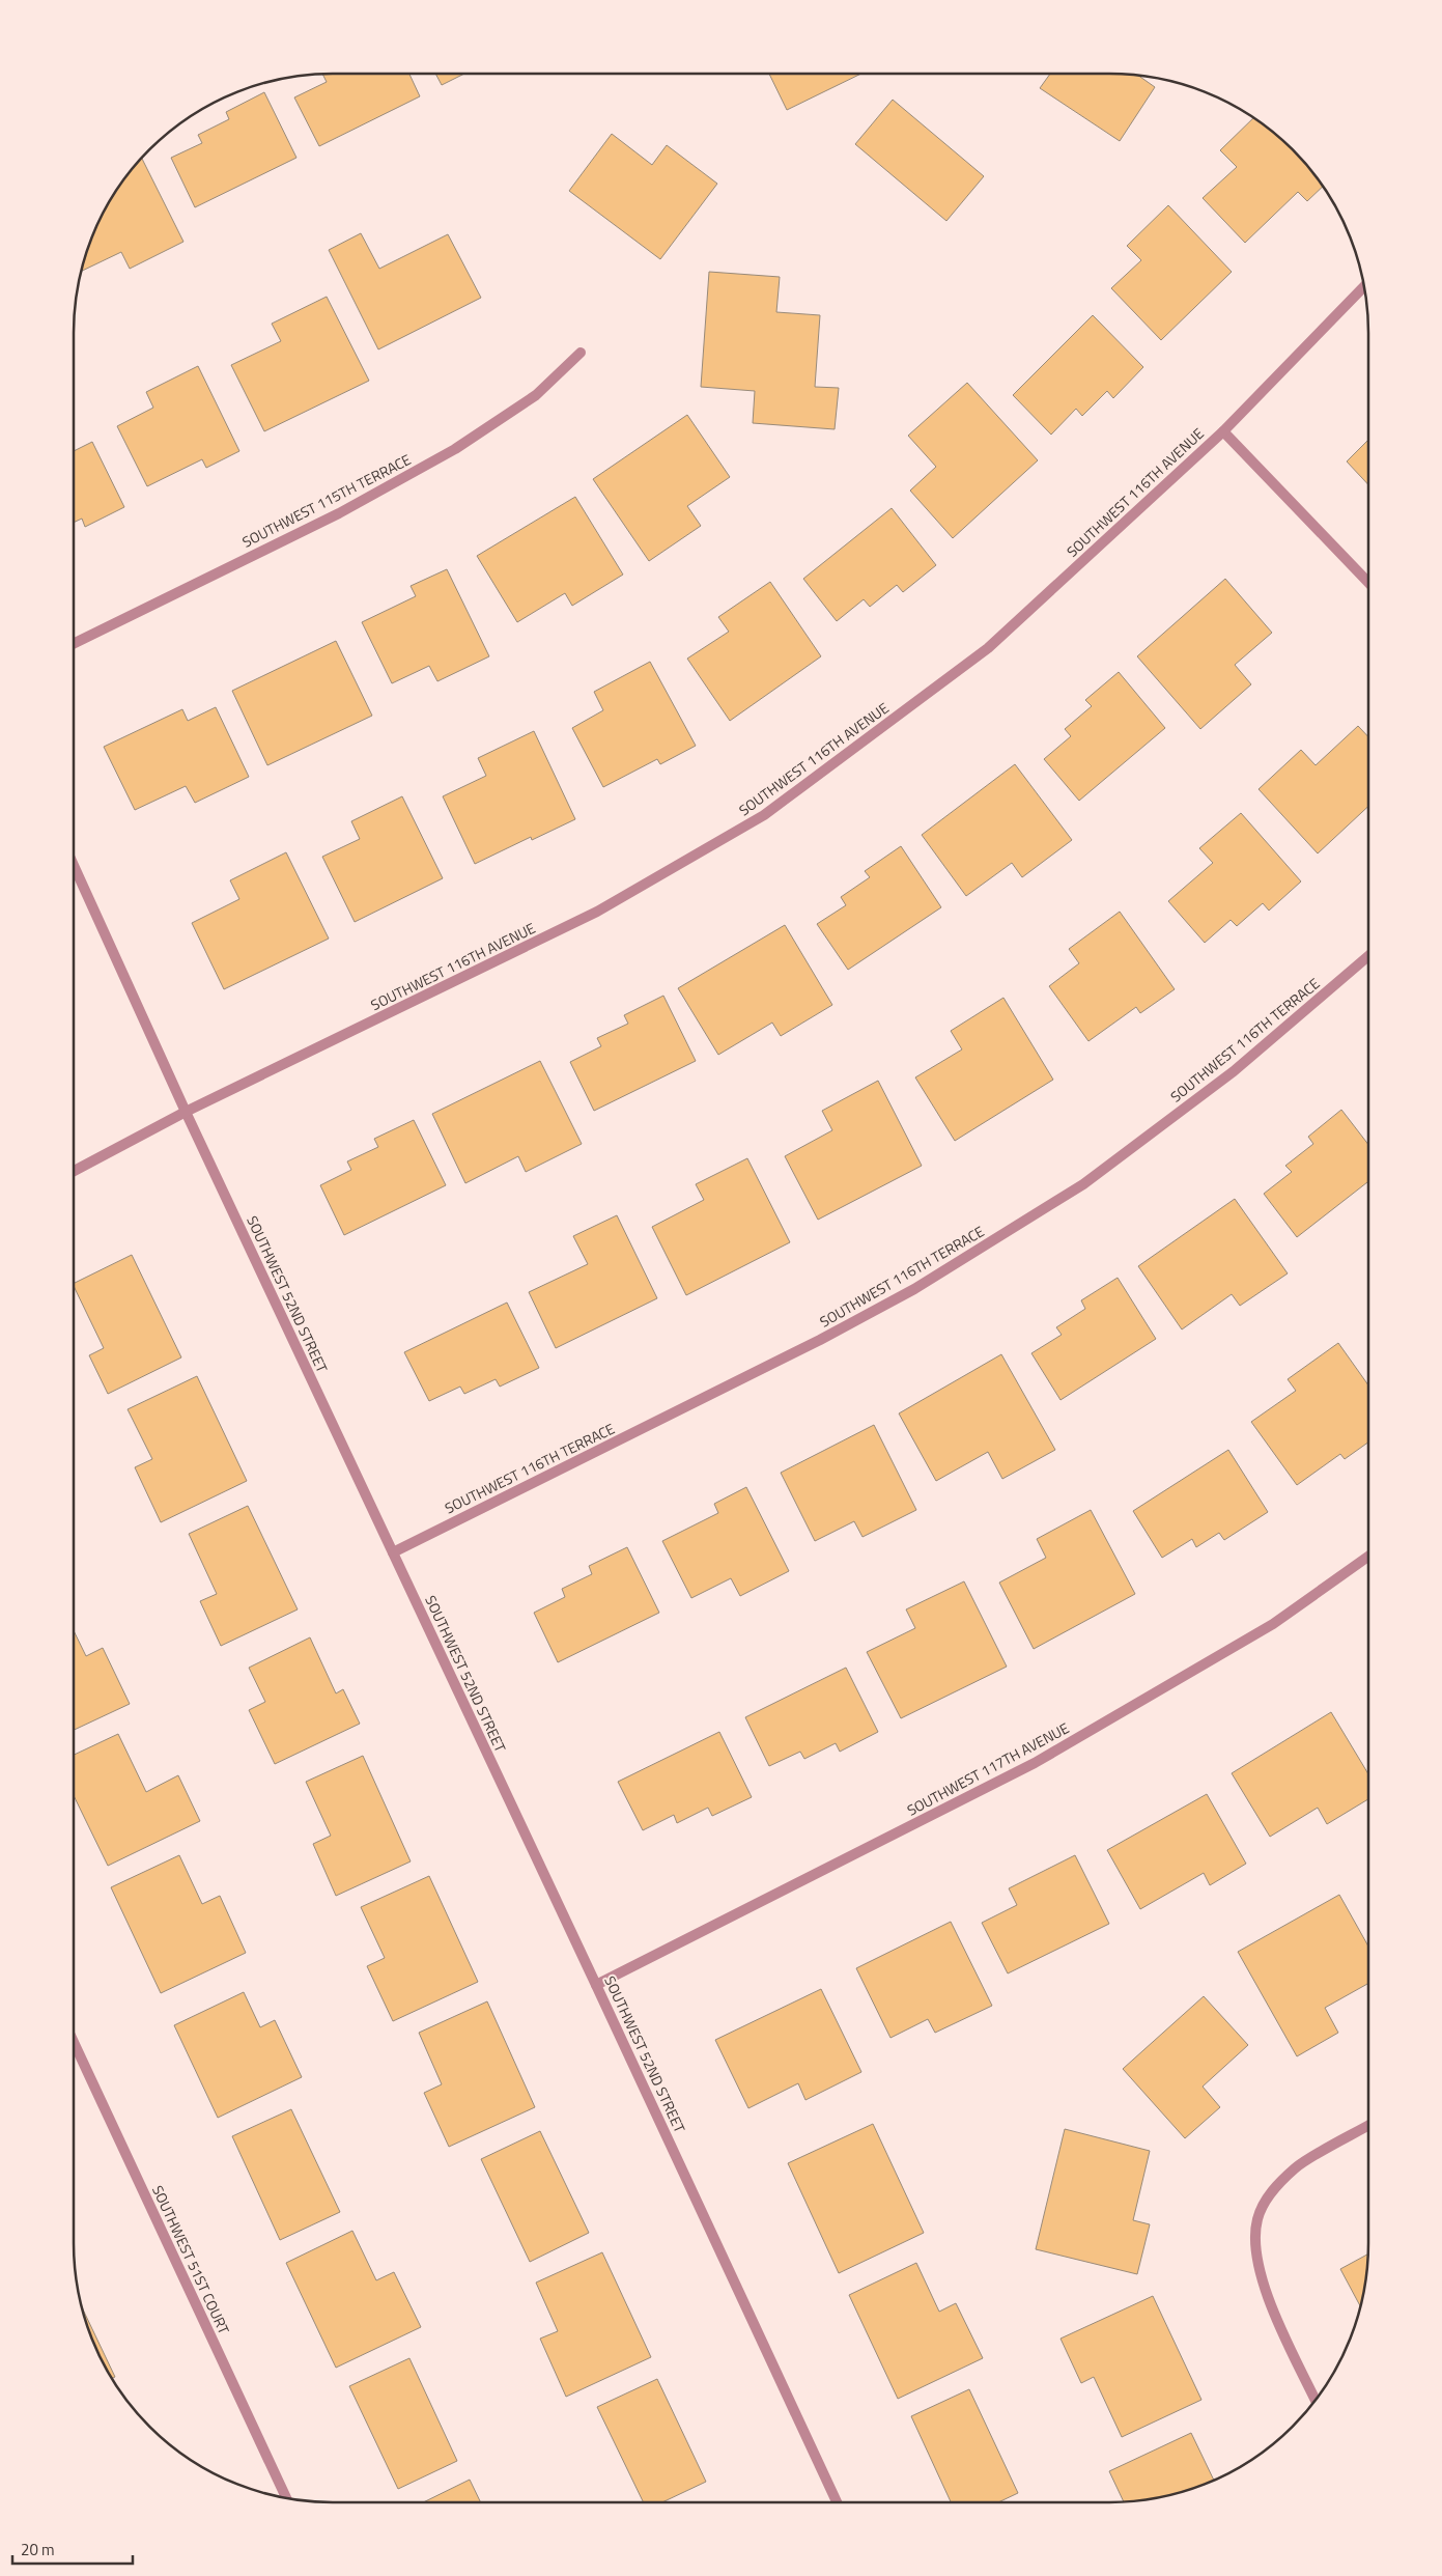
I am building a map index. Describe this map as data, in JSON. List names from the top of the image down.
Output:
{
  "streets": {
    "street": [
      "SOUTHWEST 116TH AVENUE",
      "SOUTHWEST 115TH TERRACE",
      "SOUTHWEST 116TH TERRACE",
      "SOUTHWEST 52ND STREET",
      "SOUTHWEST 117TH AVENUE",
      "SOUTHWEST 51ST COURT"
    ]
  },
  "crossings": [
    ["SOUTHWEST 116TH AVENUE", "SOUTHWEST 52ND STREET"],
    ["SOUTHWEST 116TH TERRACE", "SOUTHWEST 52ND STREET"],
    ["SOUTHWEST 52ND STREET", "SOUTHWEST 117TH AVENUE"]
  ],
  "scale_bar": "20 m"
}
